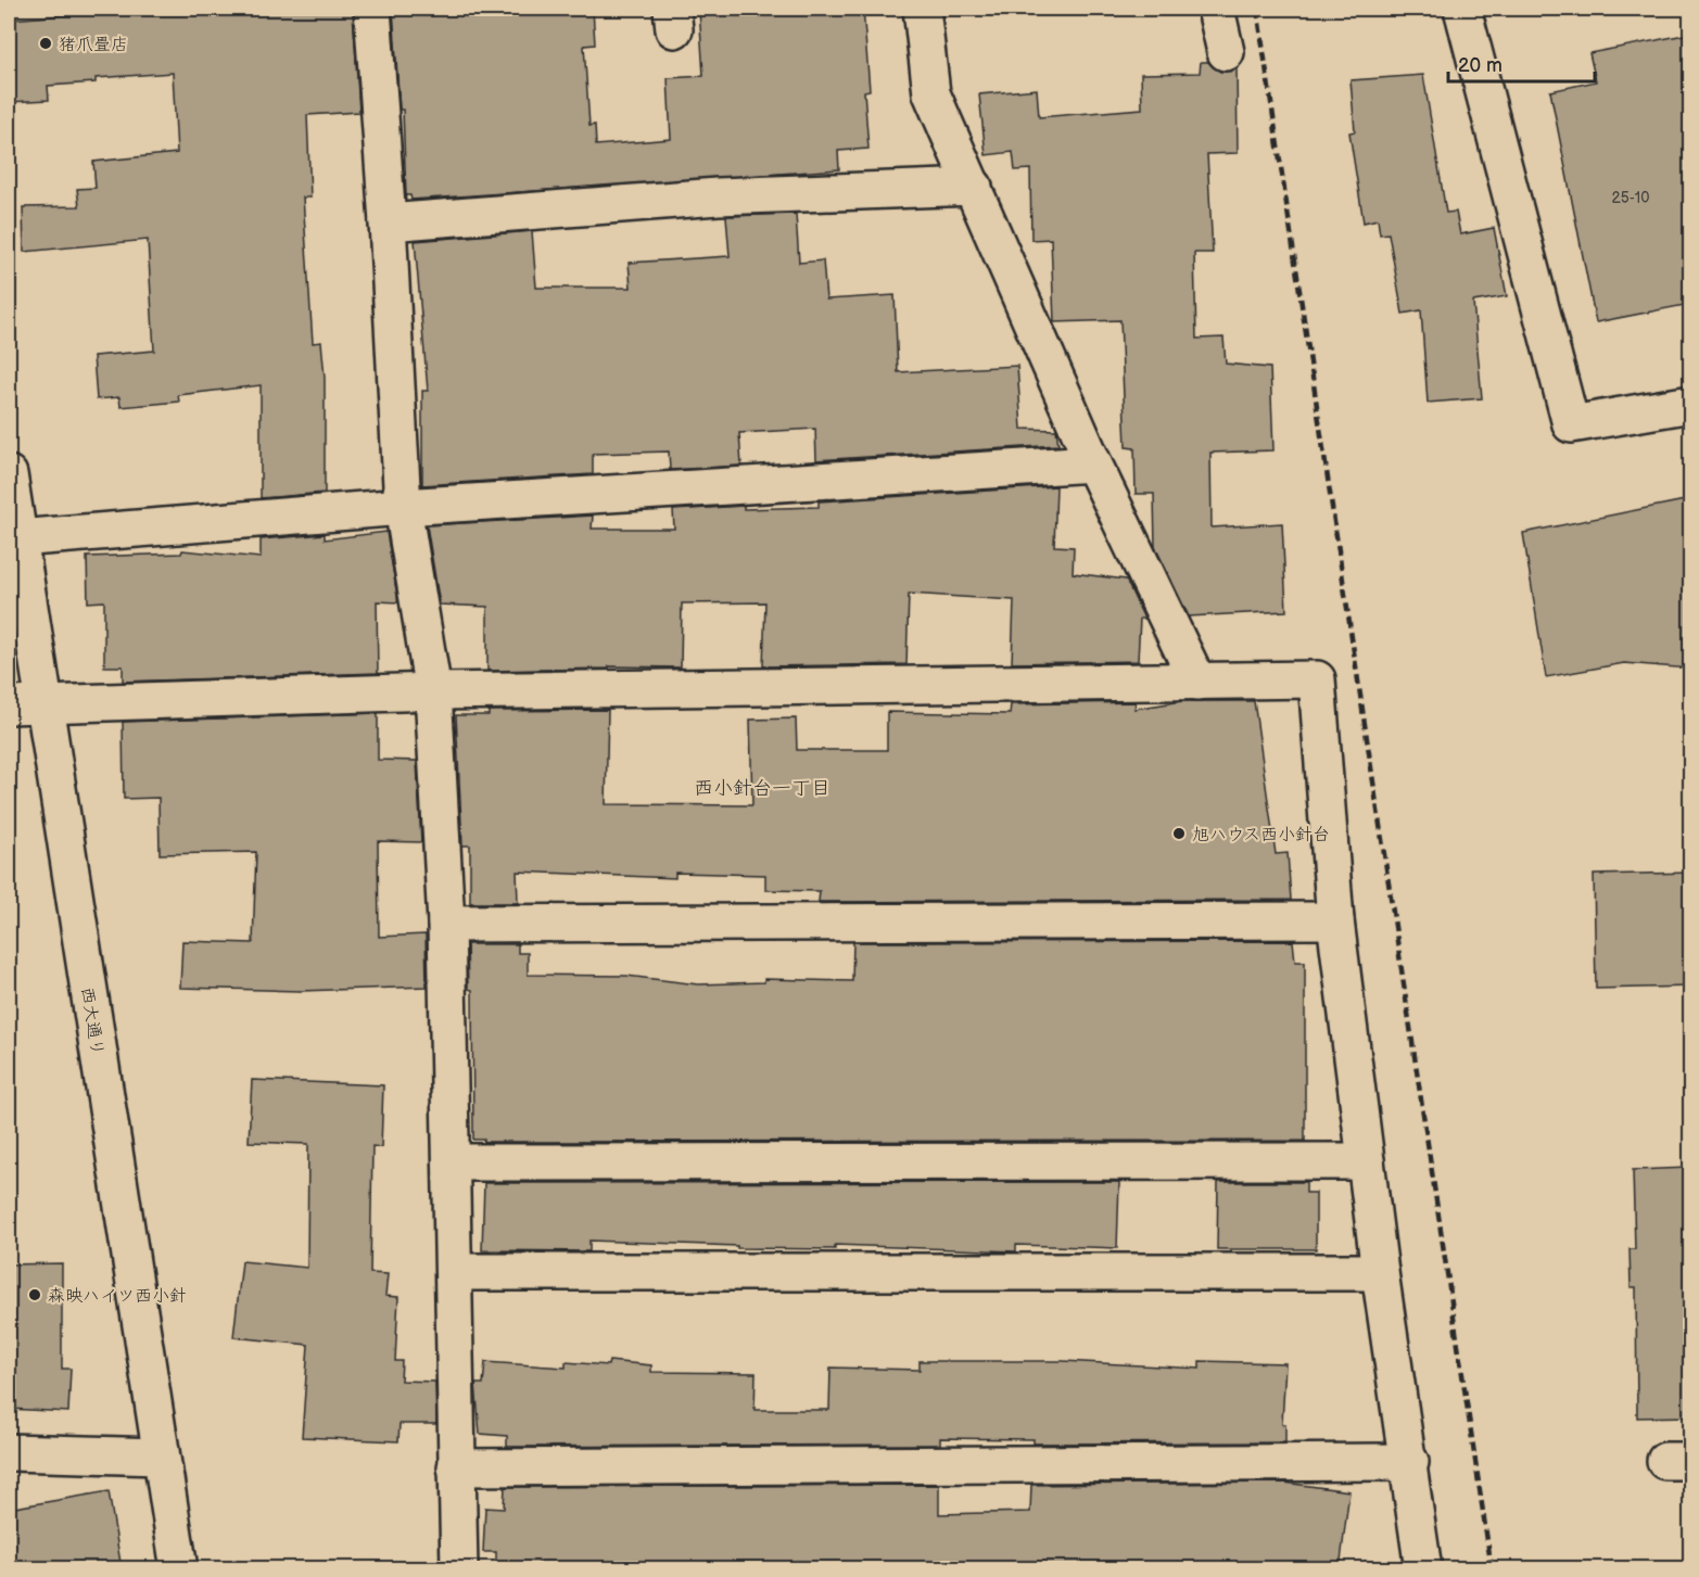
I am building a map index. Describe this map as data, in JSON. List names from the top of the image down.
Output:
{
  "streets": {
    "street": ["西大通り"]
  },
  "districts": ["西小針台一丁目"],
  "places": ["猪爪畳店", "旭ハウス西小針台", "森映ハイツ西小針"],
  "house_numbers": ["25-10"],
  "scale_bar": "20 m"
}
